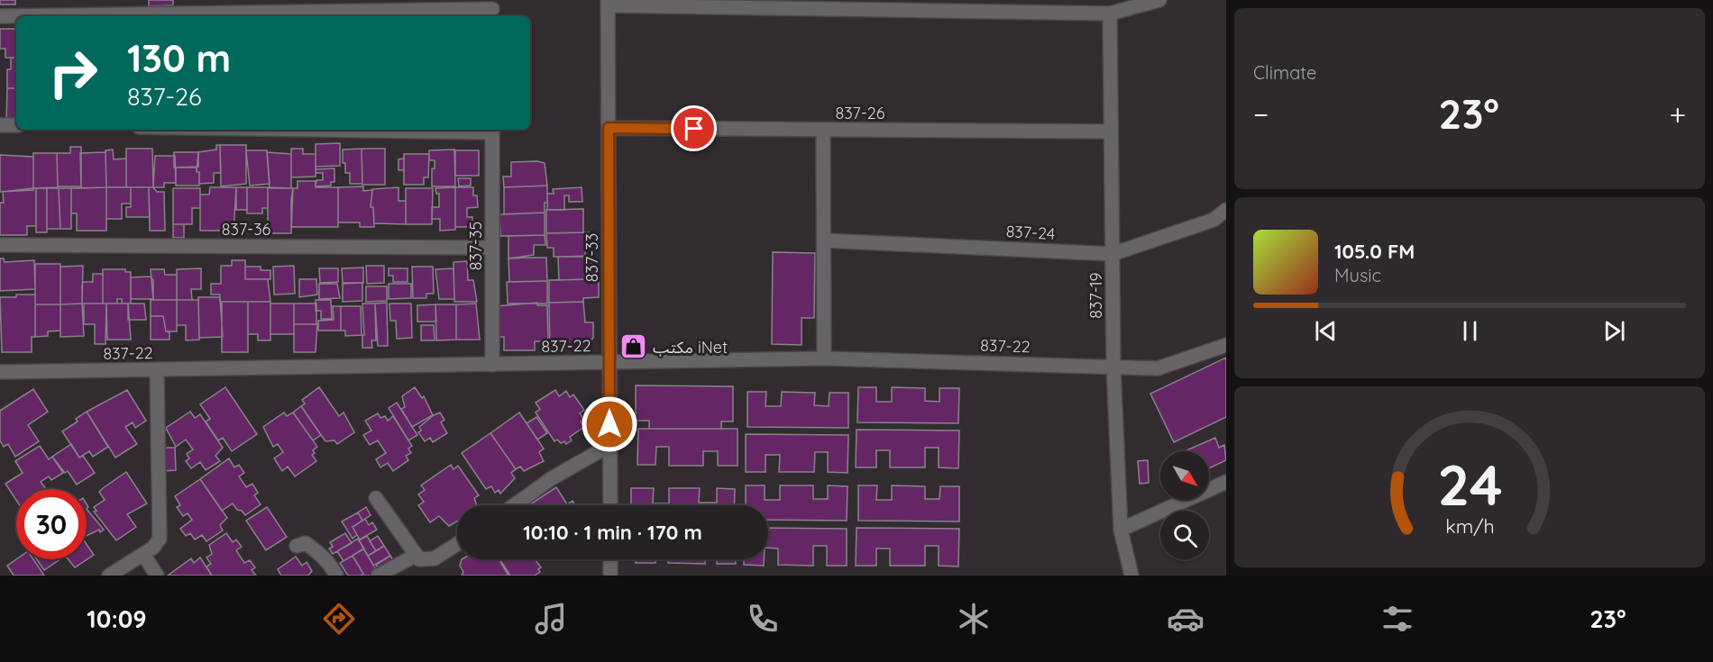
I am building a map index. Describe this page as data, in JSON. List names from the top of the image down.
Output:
{
  "streets": {
    "street": [
      "837-26",
      "837-36",
      "837-24",
      "837-35",
      "837-33",
      "837-19",
      "837-22"
    ]
  },
  "crossings": [
    ["837-26", "837-33"],
    ["837-26", "837-19"],
    ["837-36", "837-35"],
    ["837-24", "837-19"],
    ["837-35", "837-22"],
    ["837-33", "837-22"],
    ["837-19", "837-22"]
  ],
  "places": {
    "shop": ["مكتب iNet"]
  },
  "north": "bottom right",
  "page": {
    "tile": "Climate",
    "turn": ["130 m", "837-26"],
    "heat": ["−", "23°", "+"],
    "song": ["105.0 FM", "Music"],
    "limit": "30",
    "trip": "10:10 · 1 min · 170 m",
    "tabs": ["10:09", "23°"],
    "gauge": ["24", "km/h"]
  }
}
